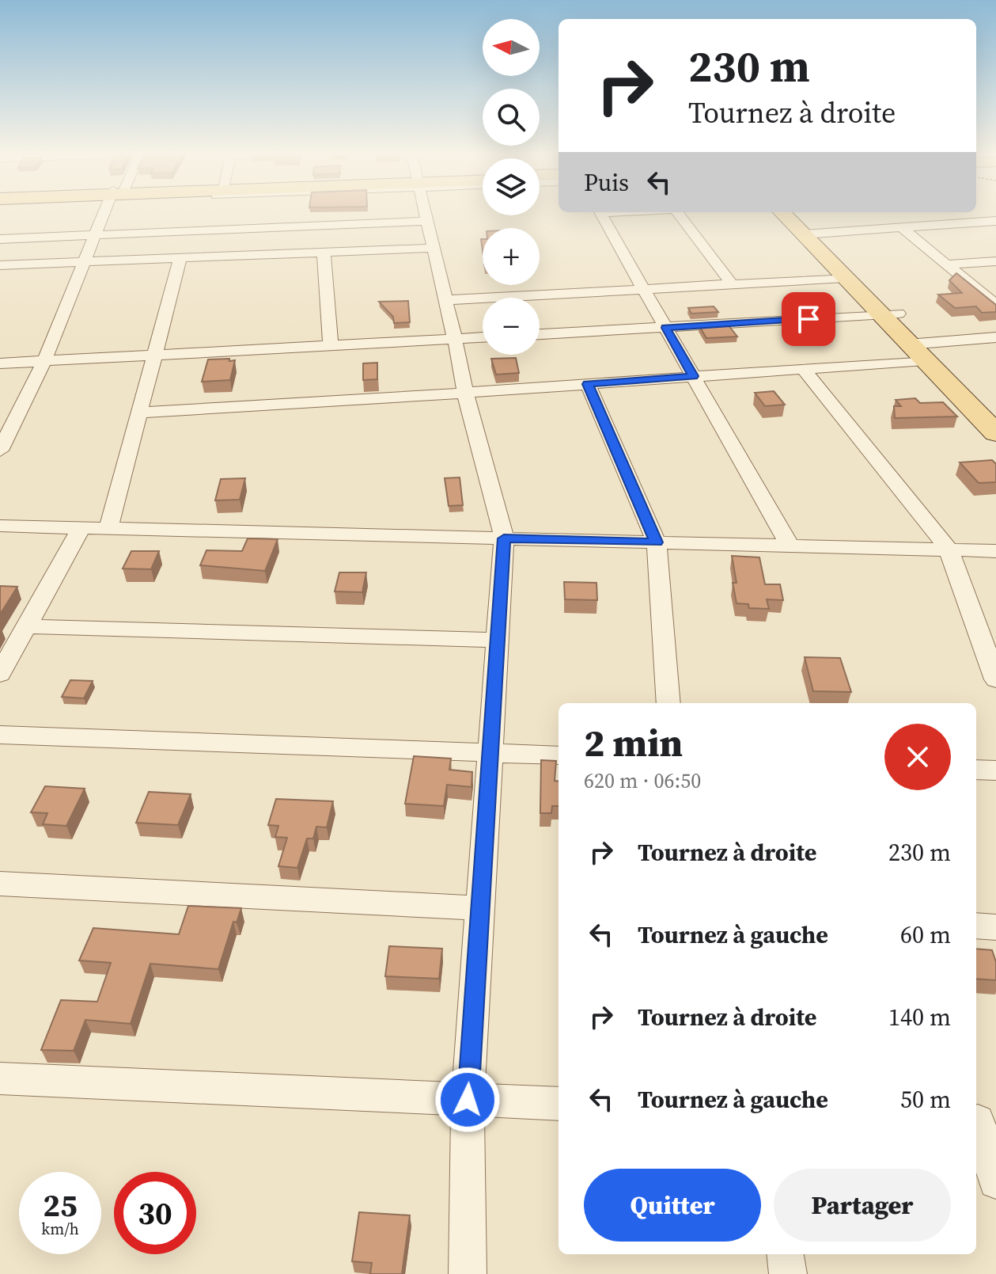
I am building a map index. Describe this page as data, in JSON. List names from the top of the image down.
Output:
{
  "north": "left",
  "page": {
    "map_buttons": ["+", "−"],
    "turn": ["230 m", "Tournez à droite"],
    "then": "Puis",
    "heading": ["2 min", "620 m · 06:50"],
    "list": [
      {
        "name": "Tournez à droite",
        "value": "230 m"
      },
      {
        "name": "Tournez à gauche",
        "value": "60 m"
      },
      {
        "name": "Tournez à droite",
        "value": "140 m"
      },
      {
        "name": "Tournez à gauche",
        "value": "50 m"
      }
    ],
    "buttons": ["Quitter", "Partager"],
    "speed": "25 km/h",
    "limit": "30"
  }
}
